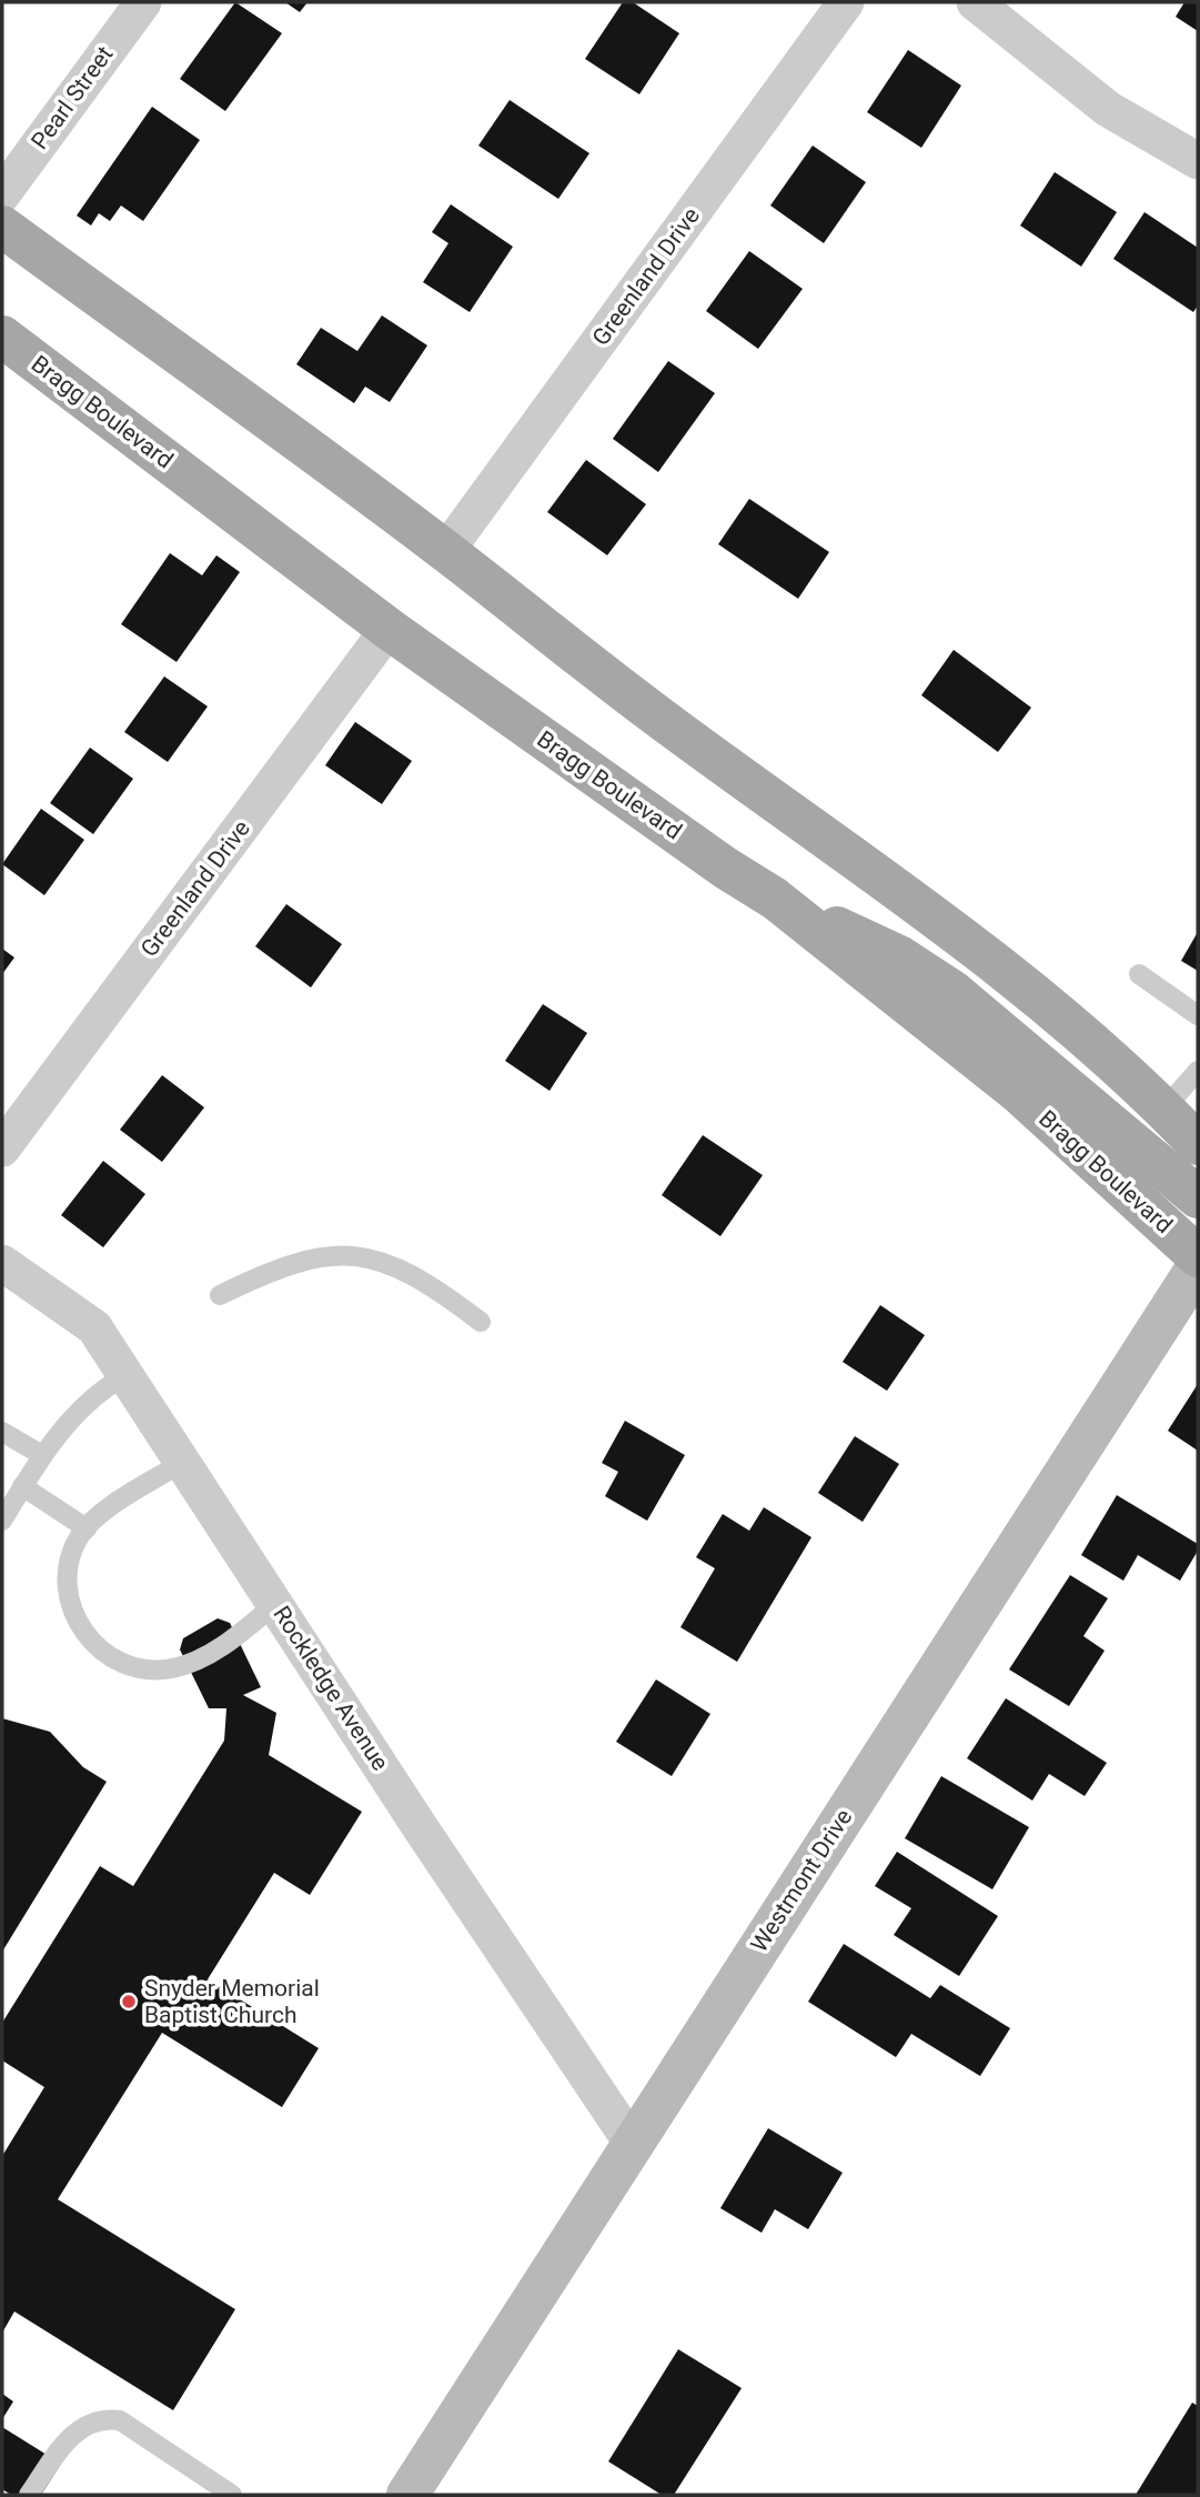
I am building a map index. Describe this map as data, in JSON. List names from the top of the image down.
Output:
{
  "streets": {
    "main road": ["Bragg Boulevard"],
    "street": [
      "Pearl Street",
      "Greenland Drive",
      "Rockledge Avenue",
      "Westmont Drive"
    ]
  },
  "crossings": [
    ["Greenland Drive", "Bragg Boulevard"],
    ["Rockledge Avenue", "Westmont Drive"]
  ],
  "places": ["Snyder Memorial Baptist Church"]
}
